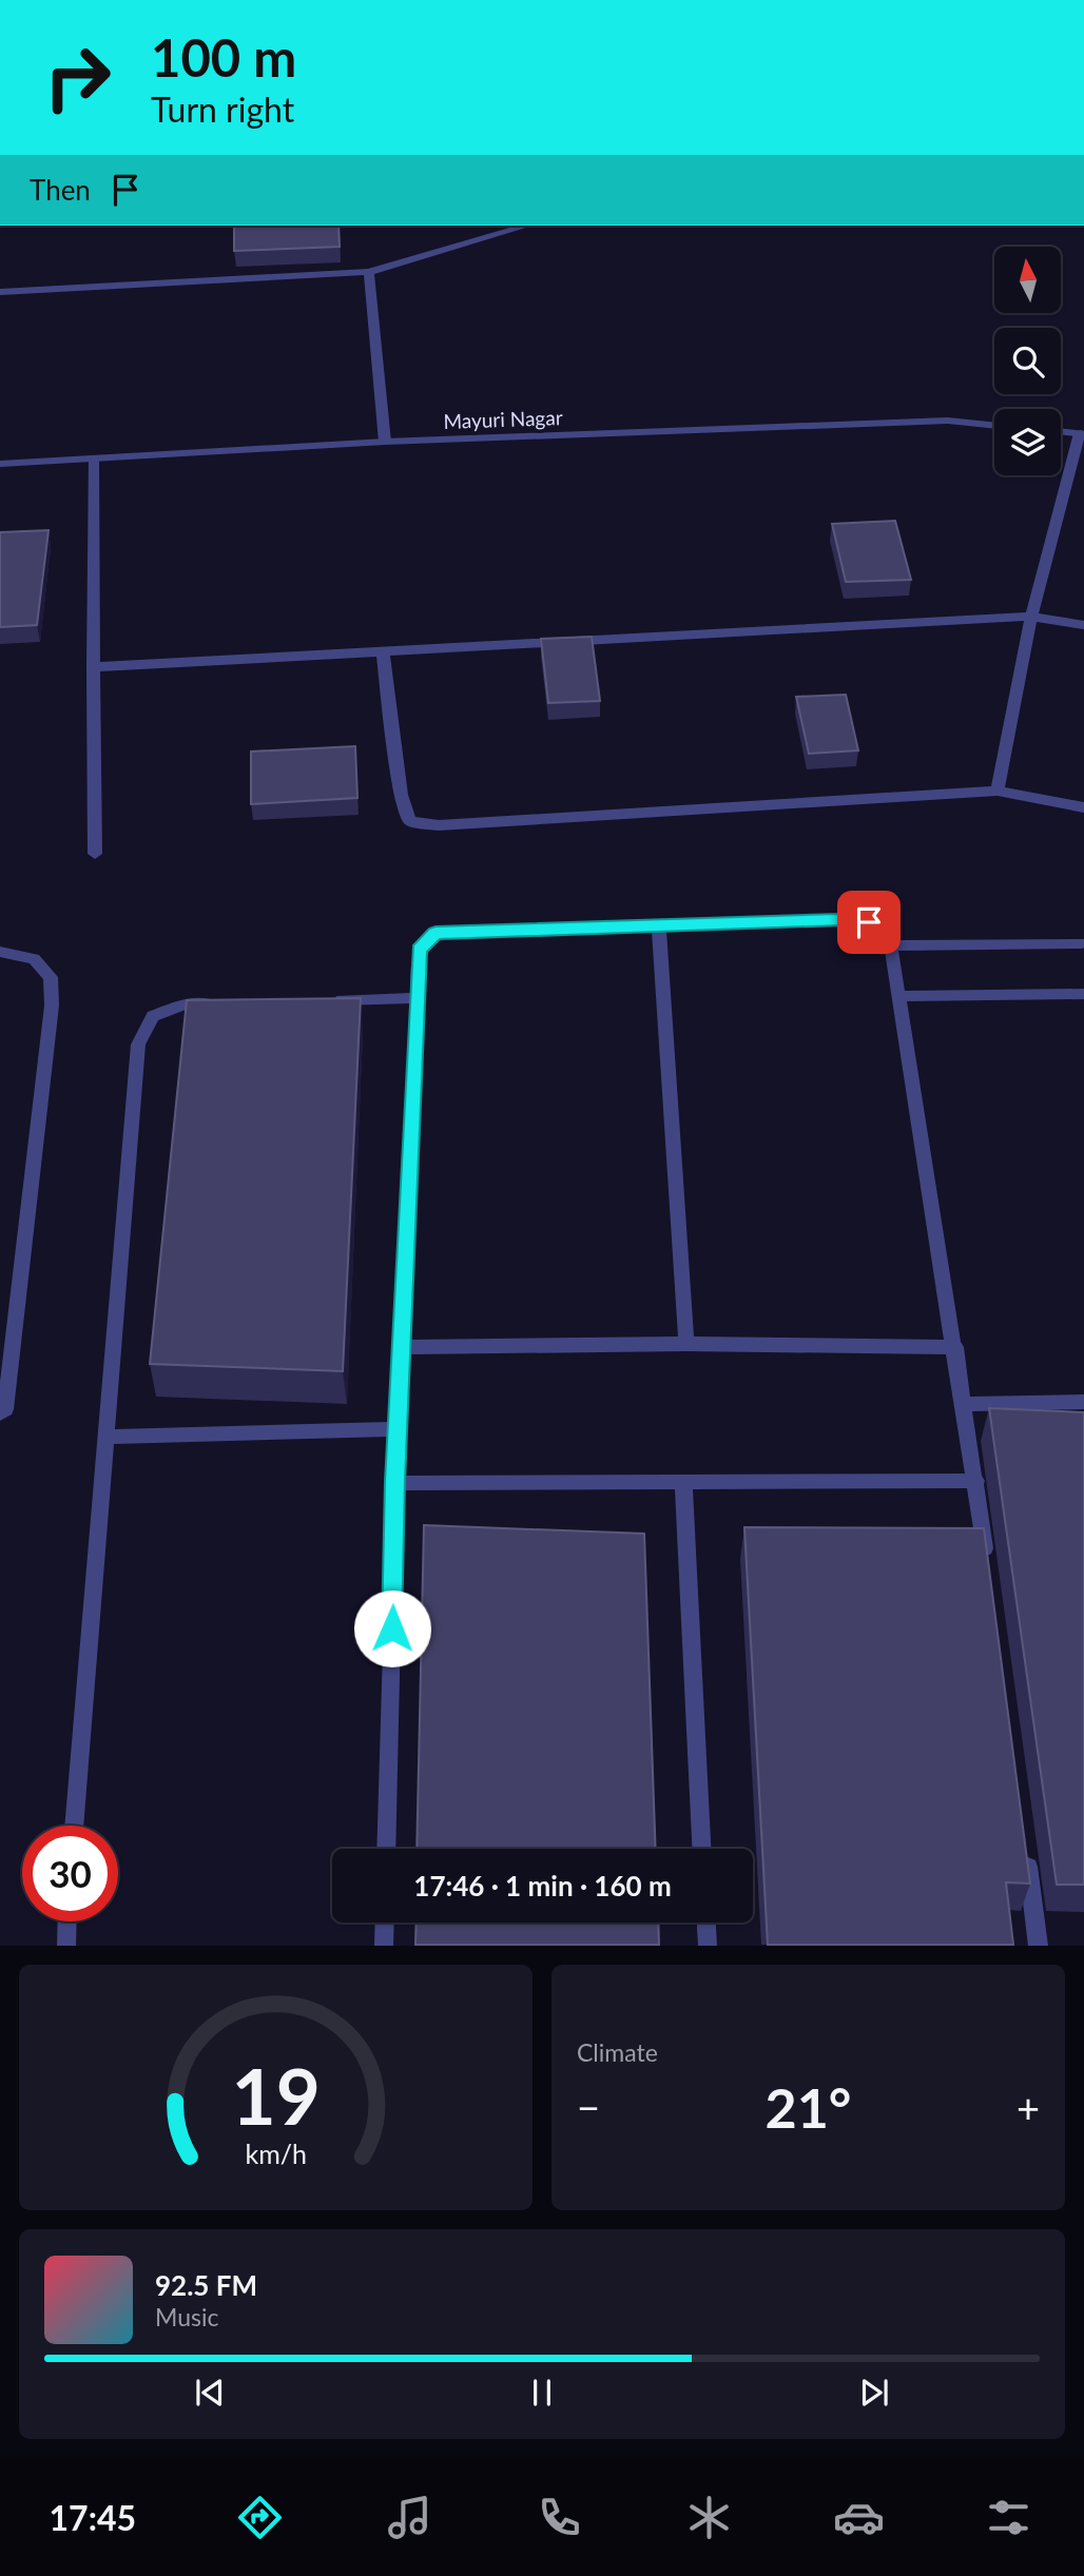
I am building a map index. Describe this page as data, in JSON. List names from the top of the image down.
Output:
{
  "streets": {
    "street": ["Mayuri Nagar"]
  },
  "north": "top",
  "page": {
    "turn": ["100 m", "Turn right"],
    "then": "Then",
    "limit": "30",
    "trip": "17:46 · 1 min · 160 m",
    "tile": "Climate",
    "heat": ["−", "21°", "+"],
    "song": ["92.5 FM", "Music"],
    "tabs": "17:45",
    "gauge": ["19", "km/h"]
  }
}
